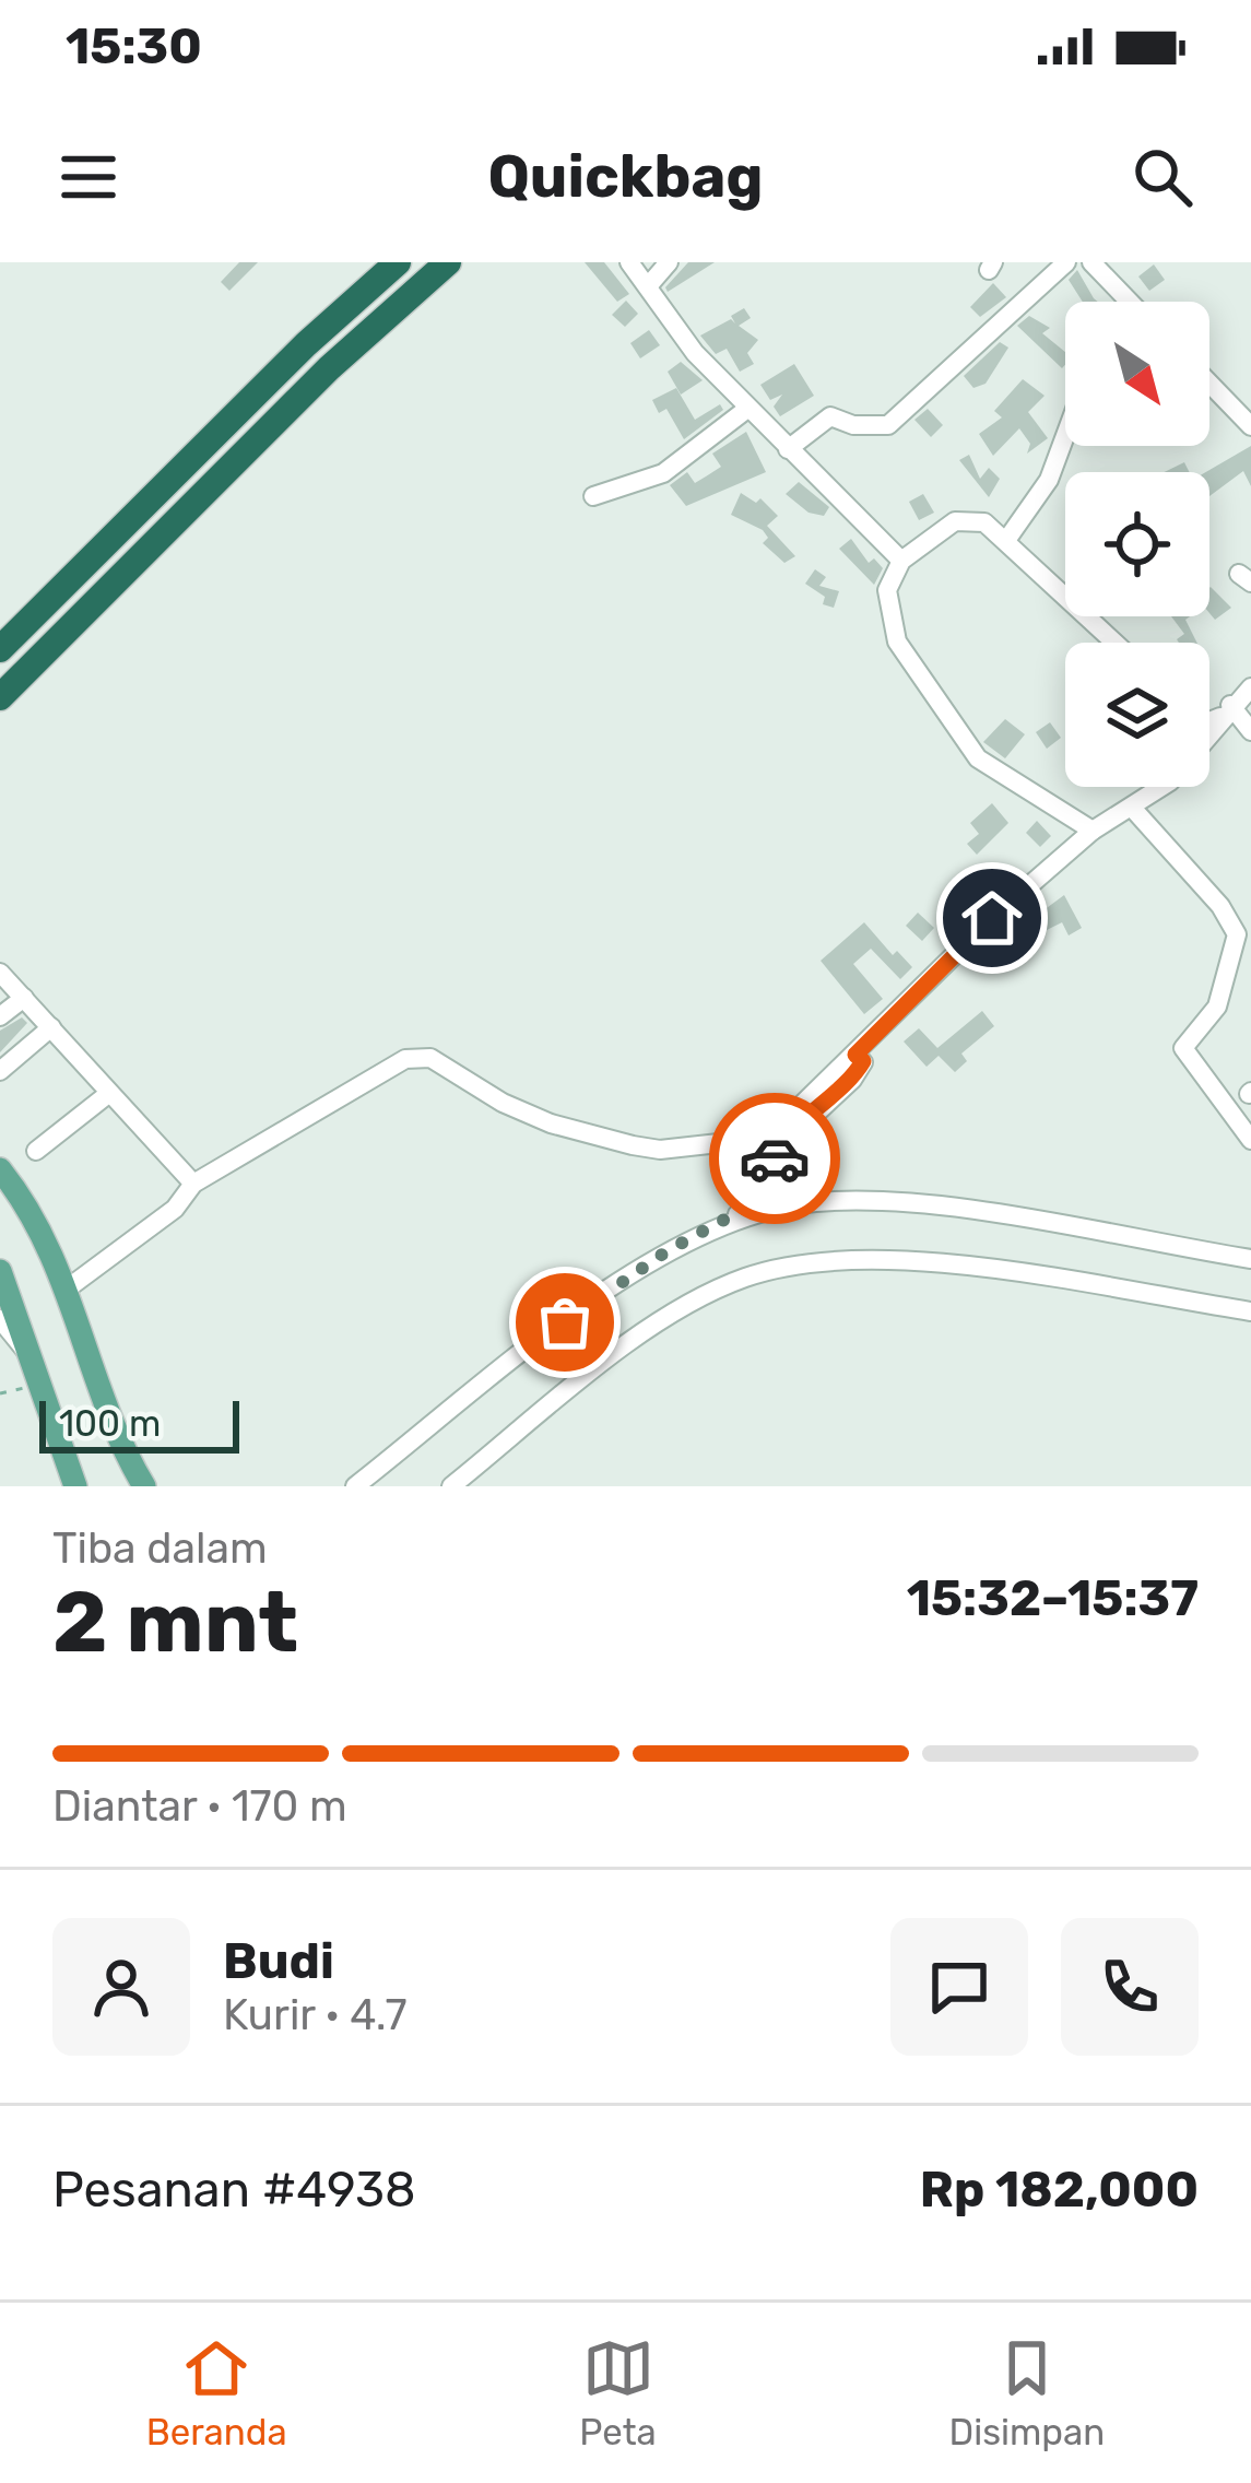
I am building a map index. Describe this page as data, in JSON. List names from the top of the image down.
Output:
{
  "scale_bar": "100 m",
  "north": "bottom right",
  "page": {
    "status": "15:30",
    "header": "Quickbag",
    "scale": "100 m",
    "heading": ["2 mnt", "Tiba dalam", "15:32–15:37"],
    "panel": [
      "Budi",
      "Kurir · 4.7",
      "Pesanan #4938",
      "Rp 182,000"
    ],
    "bar": "Diantar · 170 m",
    "tabs": ["Beranda", "Peta", "Disimpan"]
  }
}
